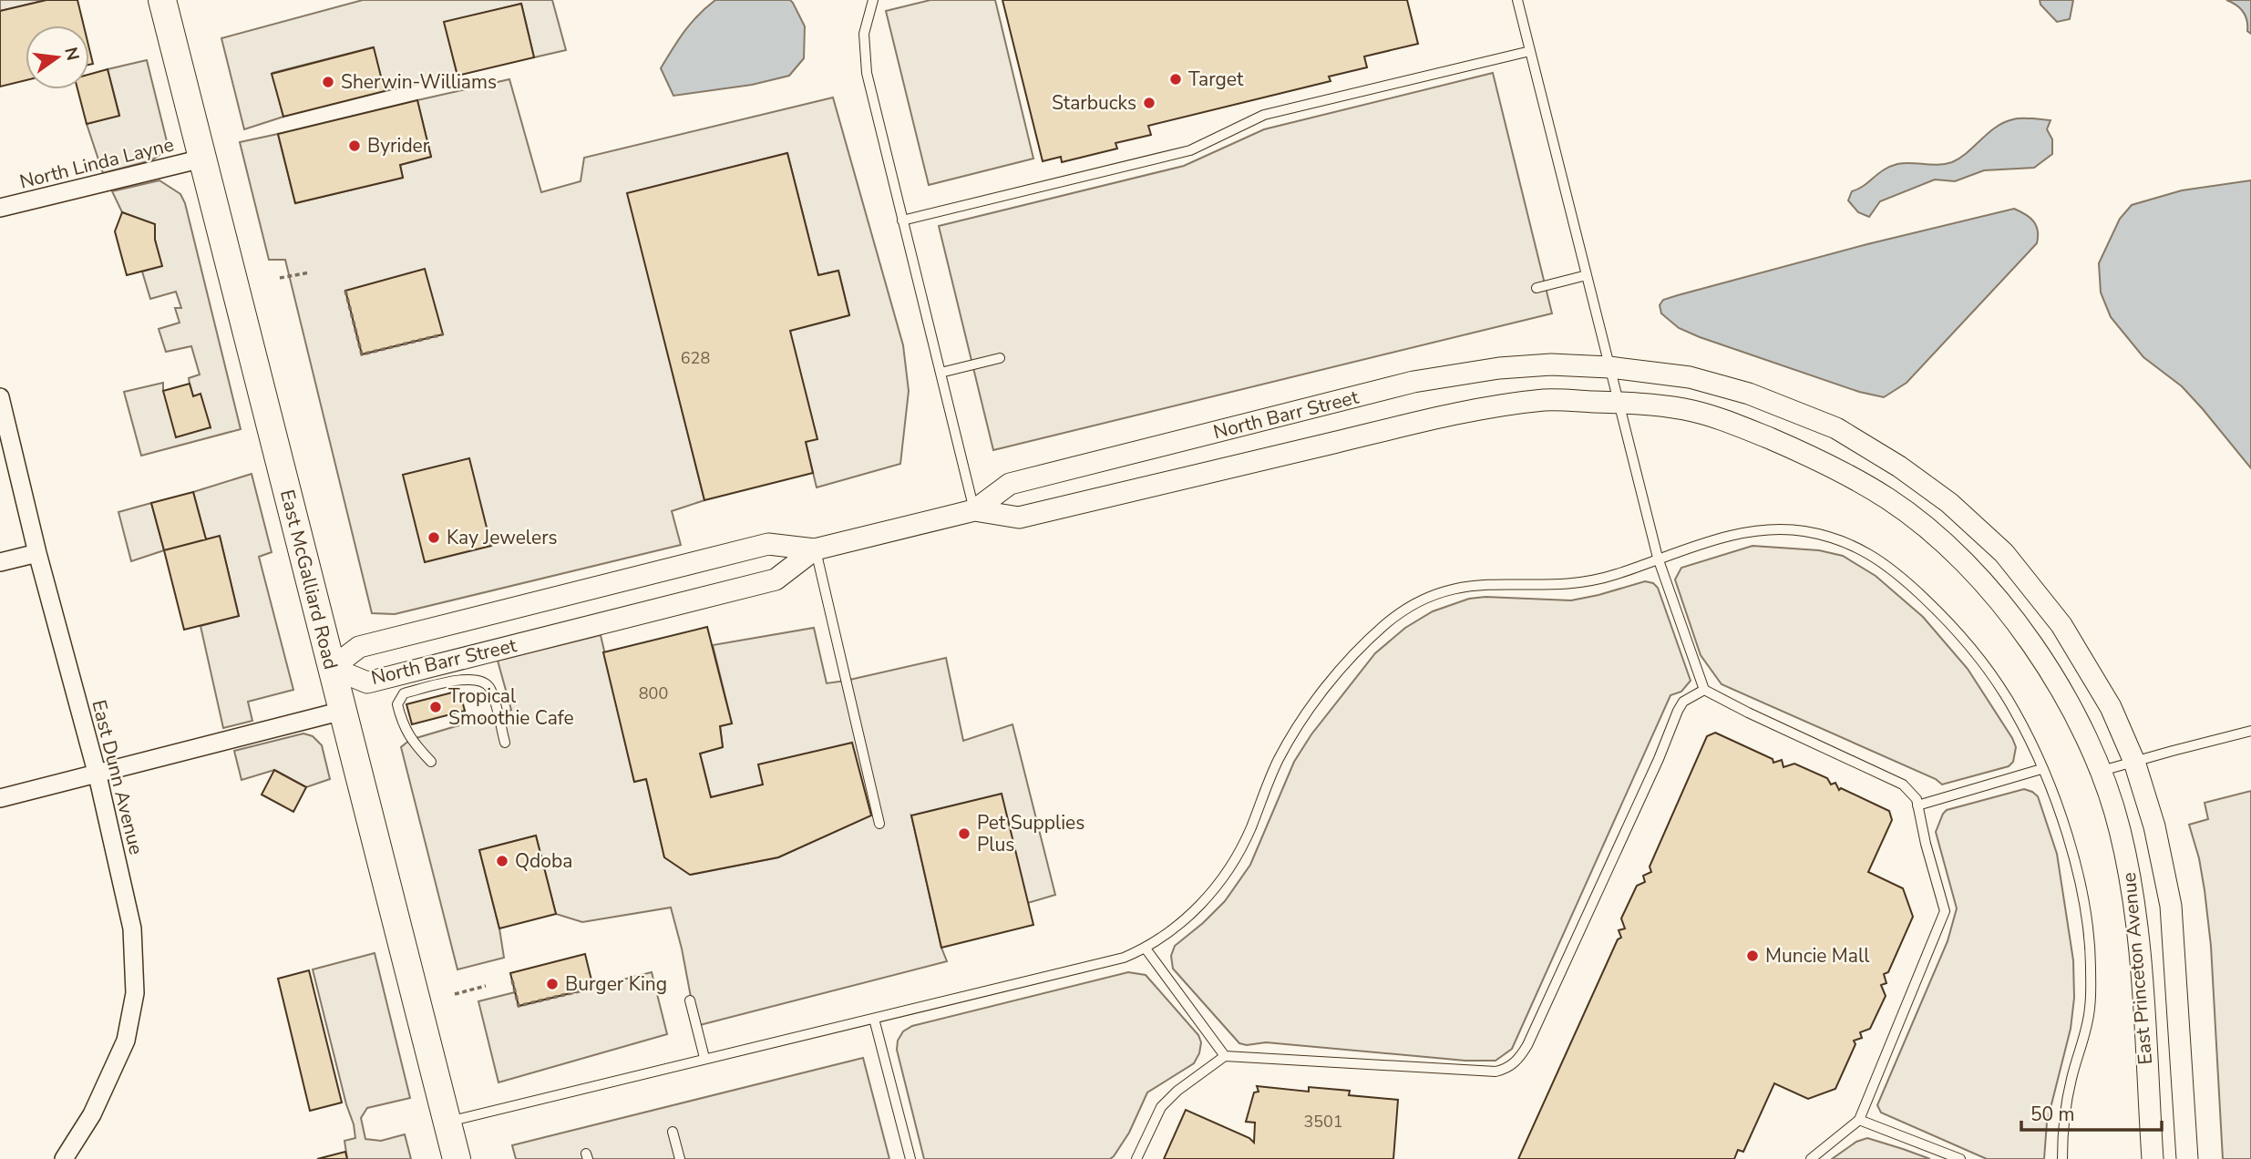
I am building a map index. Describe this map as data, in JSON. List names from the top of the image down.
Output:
{
  "streets": {
    "main road": ["East McGalliard Road"],
    "street": [
      "North Linda Layne",
      "North Barr Street",
      "East Dunn Avenue",
      "East Princeton Avenue"
    ]
  },
  "crossings": [
    ["North Linda Layne", "East McGalliard Road"],
    ["North Barr Street", "East McGalliard Road"],
    ["North Barr Street", "East Princeton Avenue"]
  ],
  "places": [
    "Target",
    "Sherwin-Williams",
    "Starbucks",
    "Byrider",
    "Kay Jewelers",
    "Tropical Smoothie Cafe",
    "Pet Supplies Plus",
    "Qdoba",
    "Muncie Mall",
    "Burger King"
  ],
  "house_numbers": ["628", "800", "3501"],
  "scale_bar": "50 m",
  "north": "right"
}
